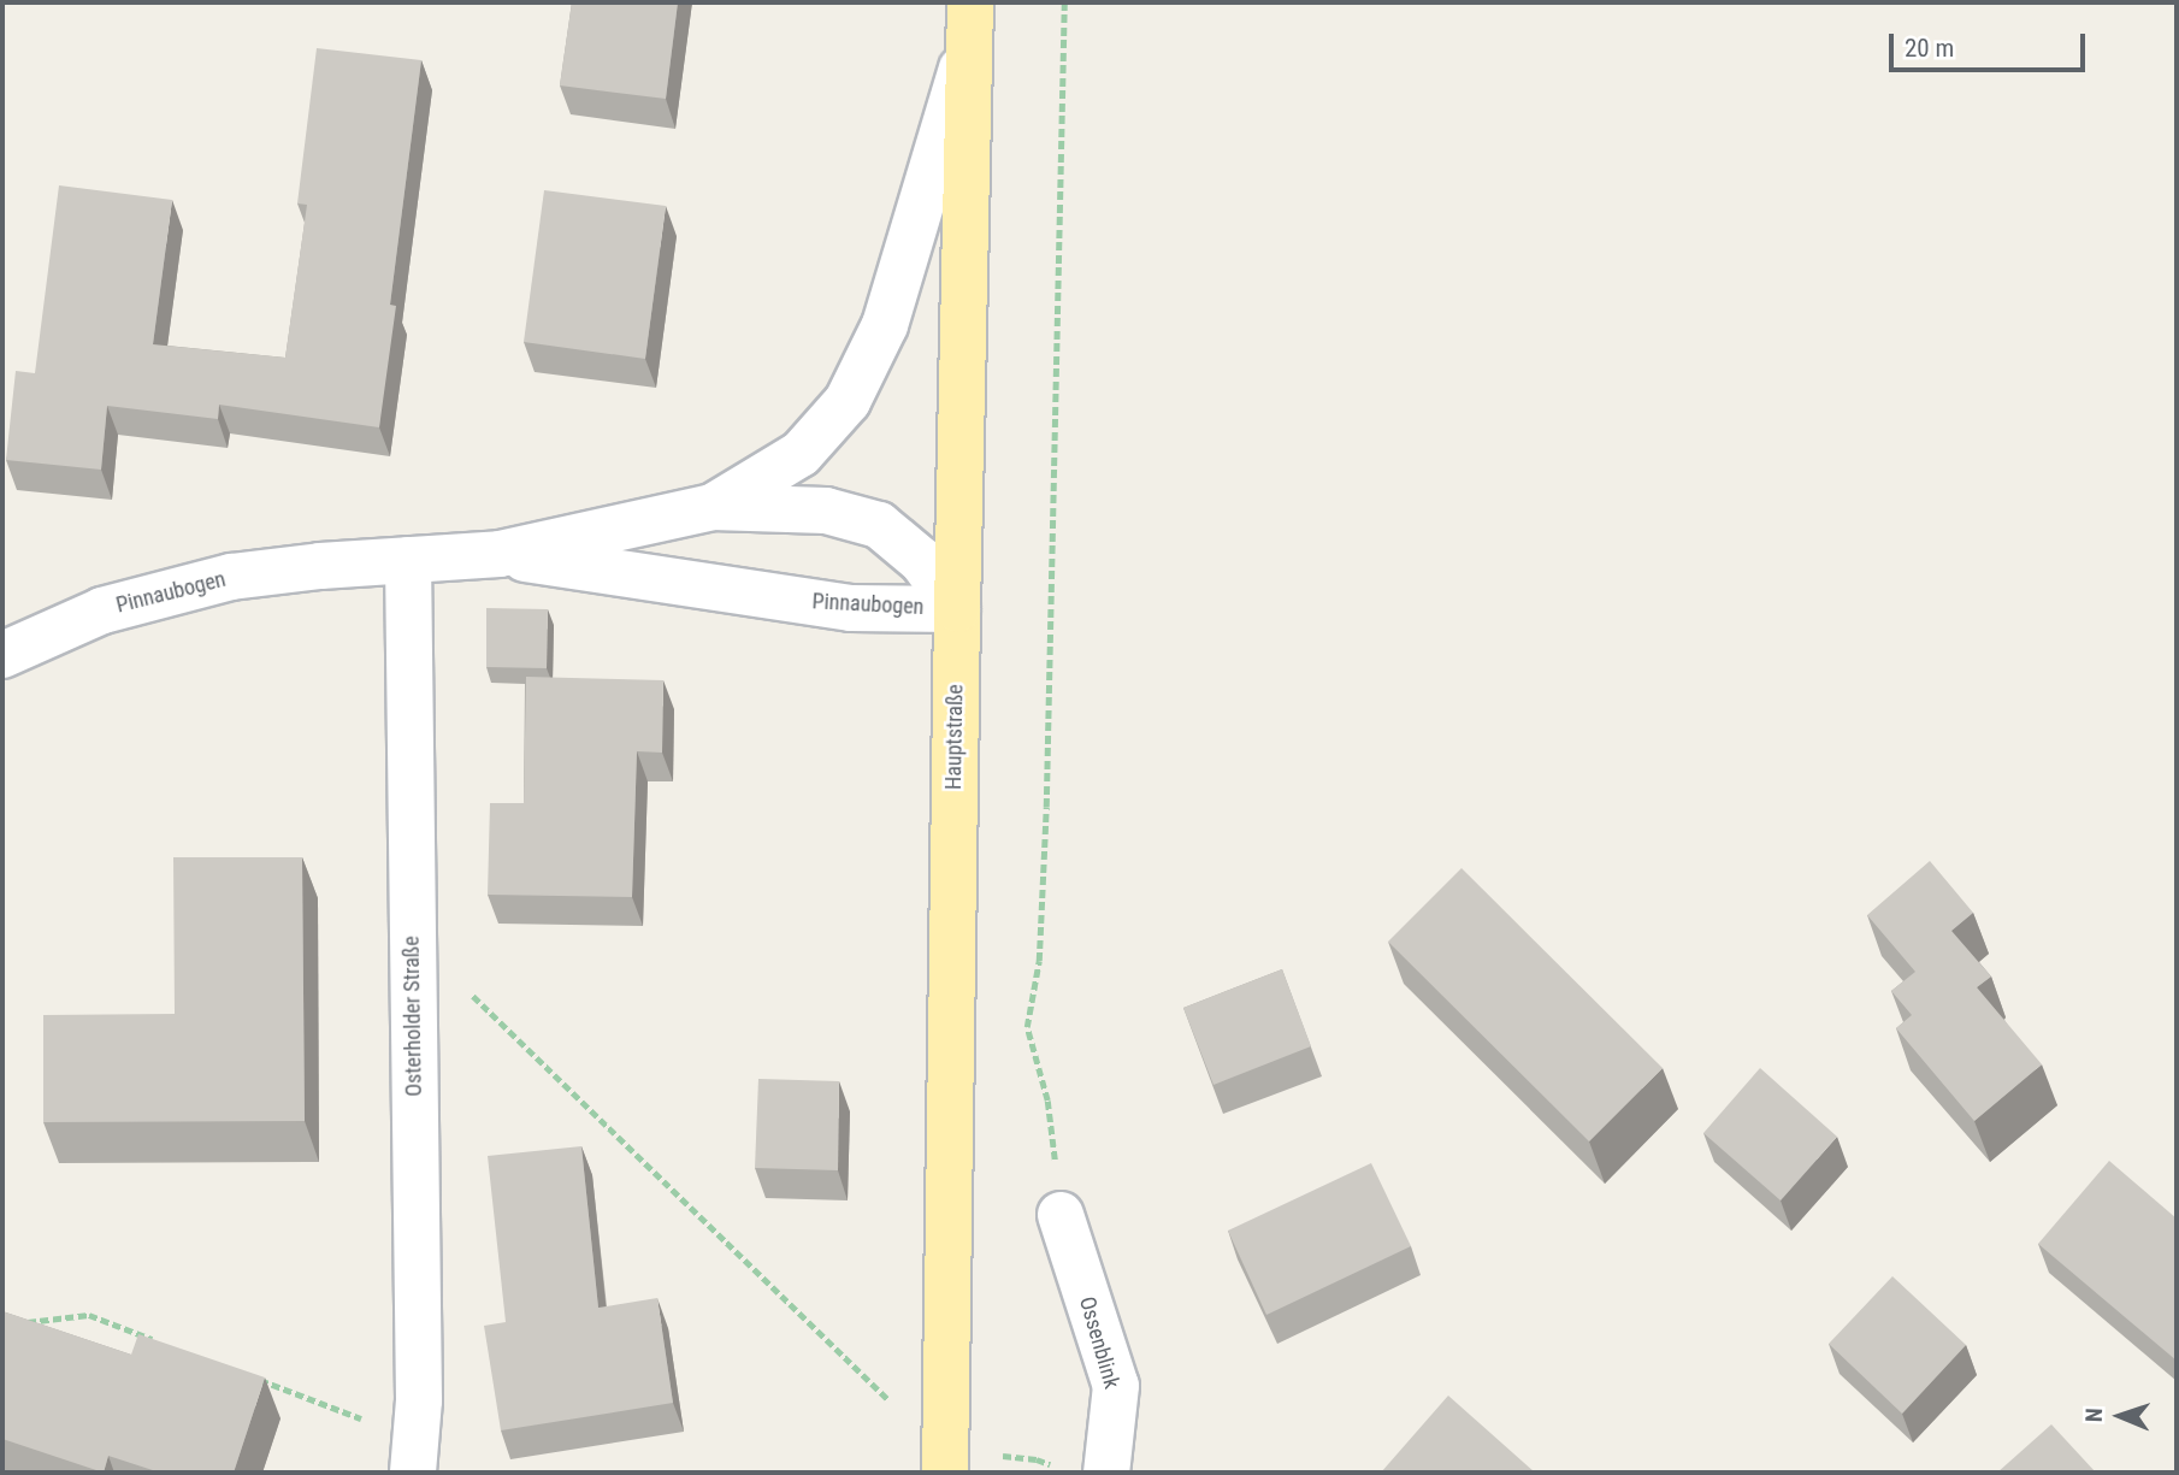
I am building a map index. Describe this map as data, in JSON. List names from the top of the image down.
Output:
{
  "streets": {
    "main road": ["Hauptstraße"],
    "street": ["Pinnaubogen", "Osterholder Straße", "Ossenblink"]
  },
  "crossings": [
    ["Pinnaubogen", "Hauptstraße"],
    ["Pinnaubogen", "Osterholder Straße"]
  ],
  "scale_bar": "20 m",
  "north": "left"
}
